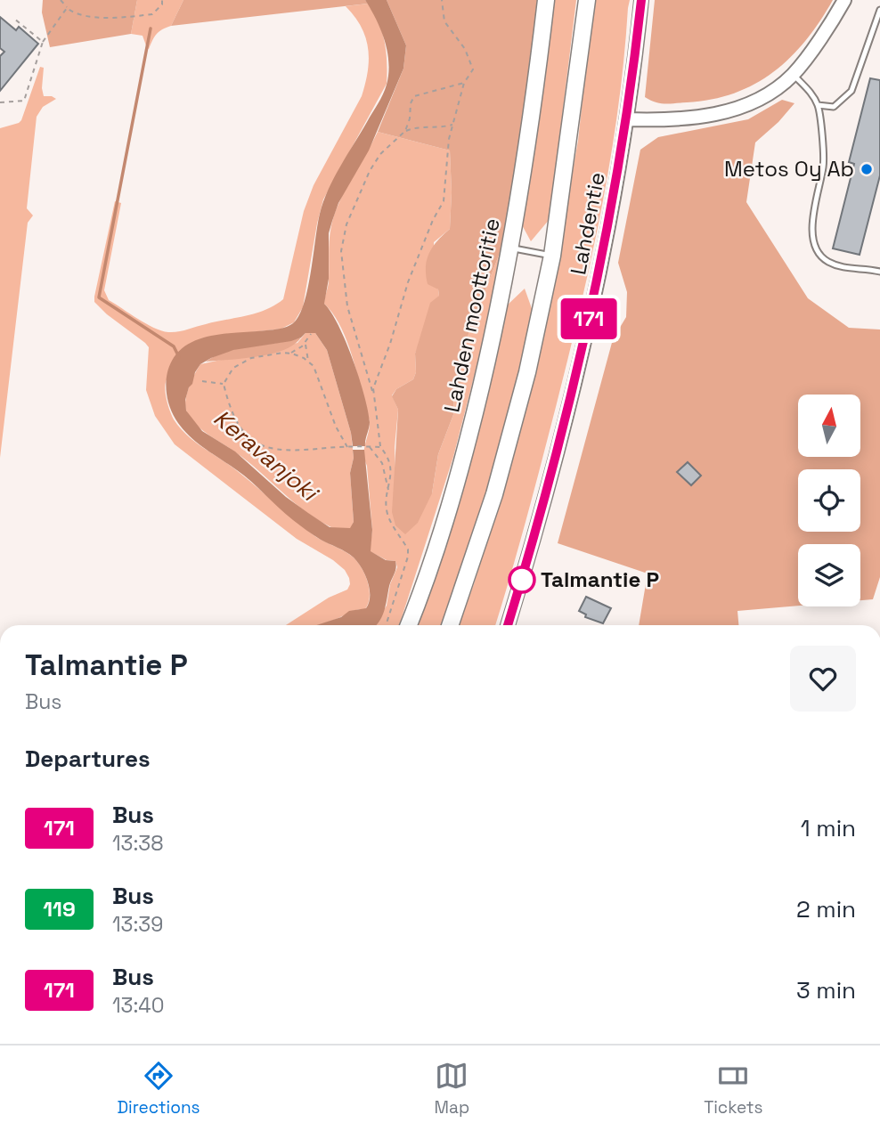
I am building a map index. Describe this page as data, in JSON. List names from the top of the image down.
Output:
{
  "streets": {
    "highway": ["Lahden moottoritie"],
    "main road": ["Lahdentie"]
  },
  "water": ["Keravanjoki"],
  "places": ["Metos Oy Ab", "Talmantie P"],
  "lines": ["bus line 171"],
  "north": "top",
  "page": {
    "on_map": "171",
    "heading": [
      ["Talmantie P", "Bus"],
      "Departures"
    ],
    "list": [
      {
        "mark": "171",
        "name": "Bus",
        "note": "13:38",
        "value": "1 min"
      },
      {
        "mark": "119",
        "name": "Bus",
        "note": "13:39",
        "value": "2 min"
      },
      {
        "mark": "171",
        "name": "Bus",
        "note": "13:40",
        "value": "3 min"
      }
    ],
    "tabs": ["Directions", "Map", "Tickets"]
  }
}
